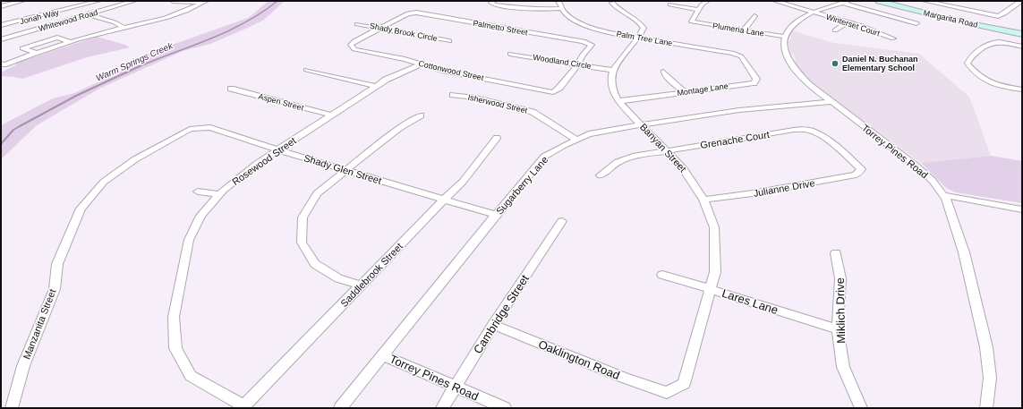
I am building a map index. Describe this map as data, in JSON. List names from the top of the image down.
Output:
{
  "streets": {
    "main road": ["Margarita Road"],
    "street": [
      "Jonah Way",
      "Whitewood Road",
      "Winterset Court",
      "Palmetto Street",
      "Plumeria Lane",
      "Shady Brook Circle",
      "Palm Tree Lane",
      "Woodland Circle",
      "Cottonwood Street",
      "Montage Lane",
      "Aspen Street",
      "Isherwood Street",
      "Grenache Court",
      "Banyan Street",
      "Torrey Pines Road",
      "Rosewood Street",
      "Shady Glen Street",
      "Sugarberry Lane",
      "Julianne Drive",
      "Saddlebrook Street",
      "Lares Lane",
      "Miklich Drive",
      "Cambridge Street",
      "Manzanita Street",
      "Oaklington Road"
    ]
  },
  "crossings": [
    ["Palmetto Street", "Shady Brook Circle"],
    ["Palmetto Street", "Woodland Circle"],
    ["Palmetto Street", "Cottonwood Street"],
    ["Plumeria Lane", "Torrey Pines Road"],
    ["Shady Brook Circle", "Cottonwood Street"],
    ["Palm Tree Lane", "Montage Lane"],
    ["Palm Tree Lane", "Banyan Street"],
    ["Woodland Circle", "Cottonwood Street"],
    ["Woodland Circle", "Banyan Street"],
    ["Cottonwood Street", "Rosewood Street"],
    ["Montage Lane", "Banyan Street"],
    ["Aspen Street", "Rosewood Street"],
    ["Isherwood Street", "Sugarberry Lane"],
    ["Grenache Court", "Banyan Street"],
    ["Grenache Court", "Julianne Drive"],
    ["Banyan Street", "Sugarberry Lane"],
    ["Banyan Street", "Julianne Drive"],
    ["Banyan Street", "Lares Lane"],
    ["Banyan Street", "Oaklington Road"],
    ["Torrey Pines Road", "Sugarberry Lane"],
    ["Torrey Pines Road", "Cambridge Street"],
    ["Rosewood Street", "Shady Glen Street"],
    ["Rosewood Street", "Saddlebrook Street"],
    ["Shady Glen Street", "Sugarberry Lane"],
    ["Shady Glen Street", "Saddlebrook Street"],
    ["Shady Glen Street", "Manzanita Street"],
    ["Lares Lane", "Miklich Drive"],
    ["Cambridge Street", "Oaklington Road"]
  ],
  "water": ["Warm Springs Creek"],
  "places": ["Daniel N. Buchanan Elementary School"]
}
